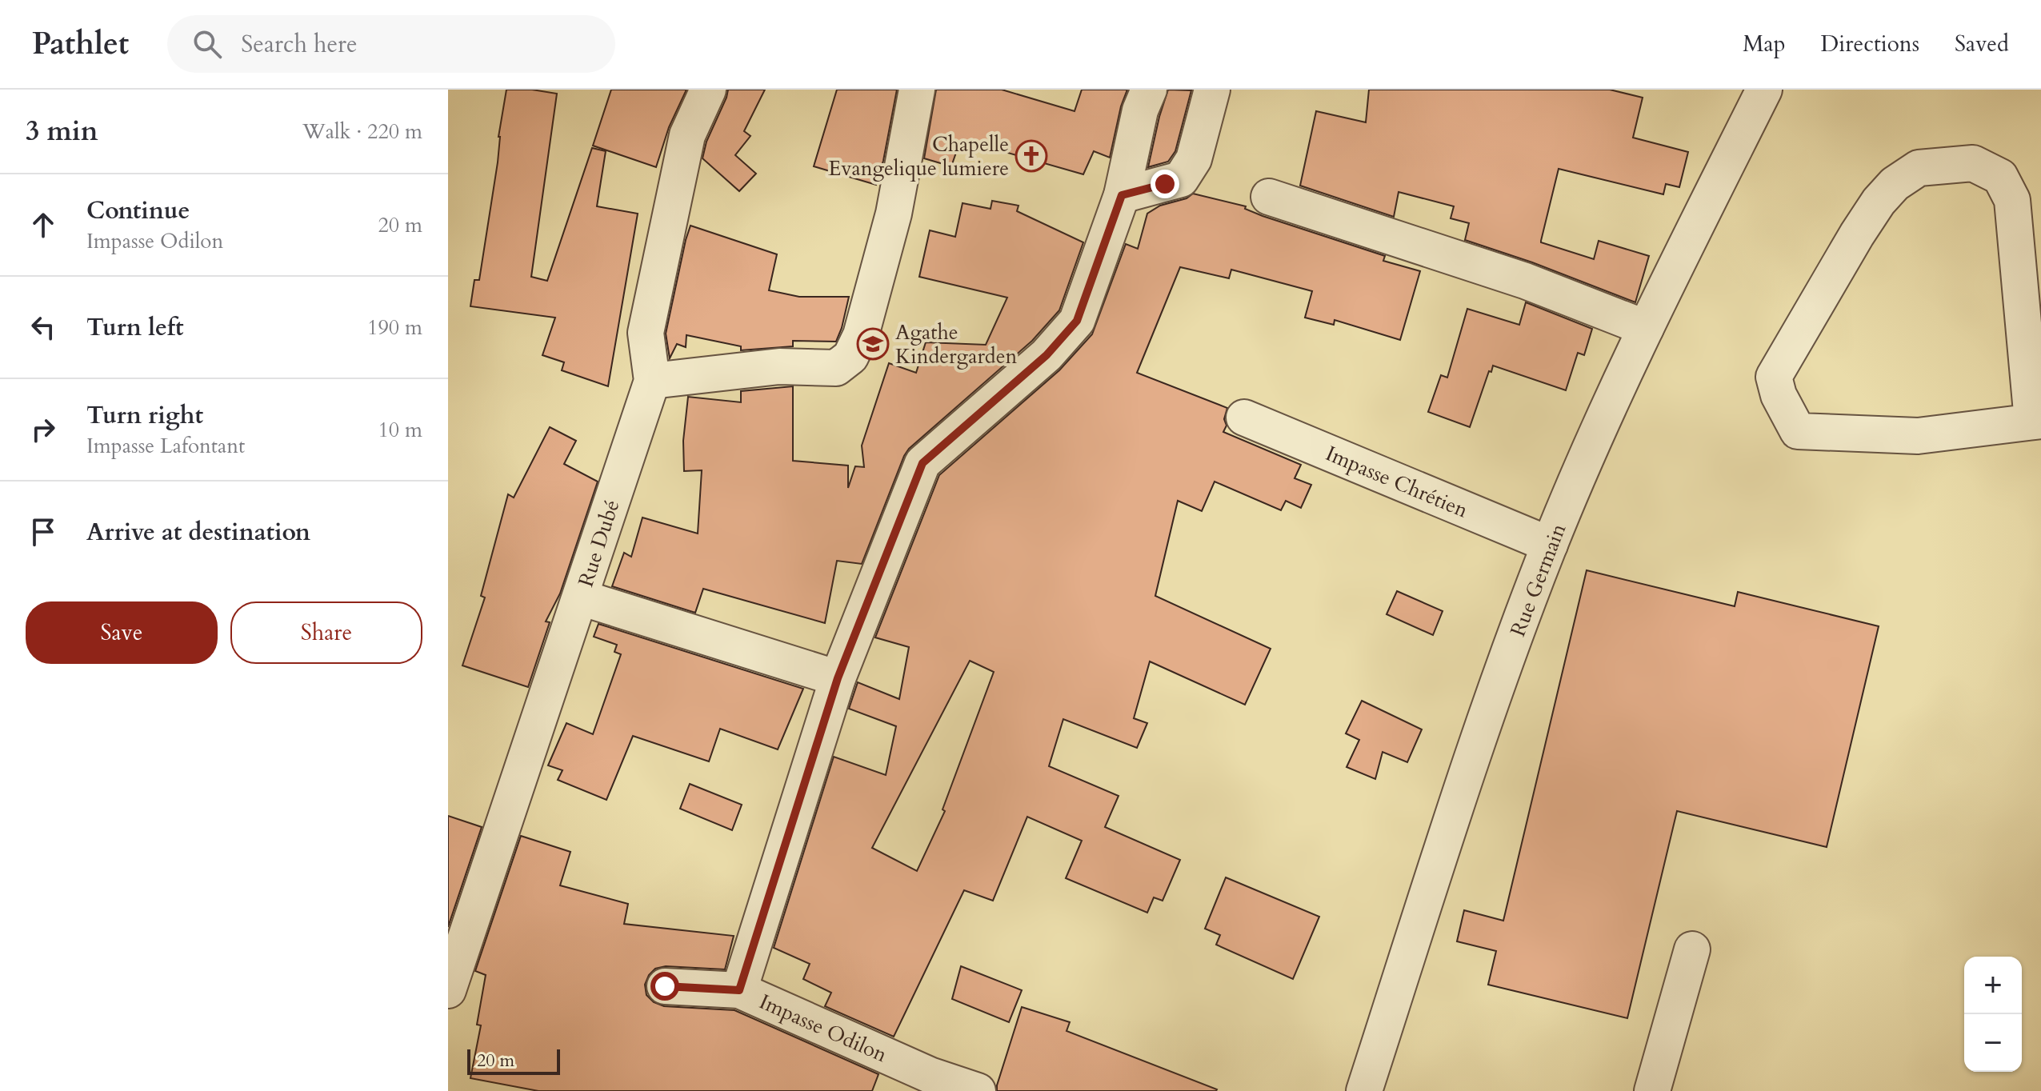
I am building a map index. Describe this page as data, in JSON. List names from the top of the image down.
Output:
{
  "streets": {
    "street": [
      "Impasse Chrétien",
      "Rue Dubé",
      "Rue Germain",
      "Impasse Odilon"
    ]
  },
  "crossings": [
    ["Impasse Chrétien", "Rue Germain"]
  ],
  "places": {
    "church": ["Chapelle Evangelique lumiere"],
    "school or university": ["Agathe Kindergarden"]
  },
  "scale_bar": "20 m",
  "page": {
    "header": "Pathlet",
    "search": "Search here",
    "nav": ["Map", "Directions", "Saved"],
    "heading": ["3 min", "Walk · 220 m"],
    "list": [
      ["Continue", "Impasse Odilon", "20 m"],
      ["Turn left", "190 m"],
      ["Turn right", "Impasse Lafontant", "10 m"],
      "Arrive at destination"
    ],
    "buttons": ["Save", "Share"],
    "map_buttons": ["+", "−"],
    "scale": "20 m"
  }
}
